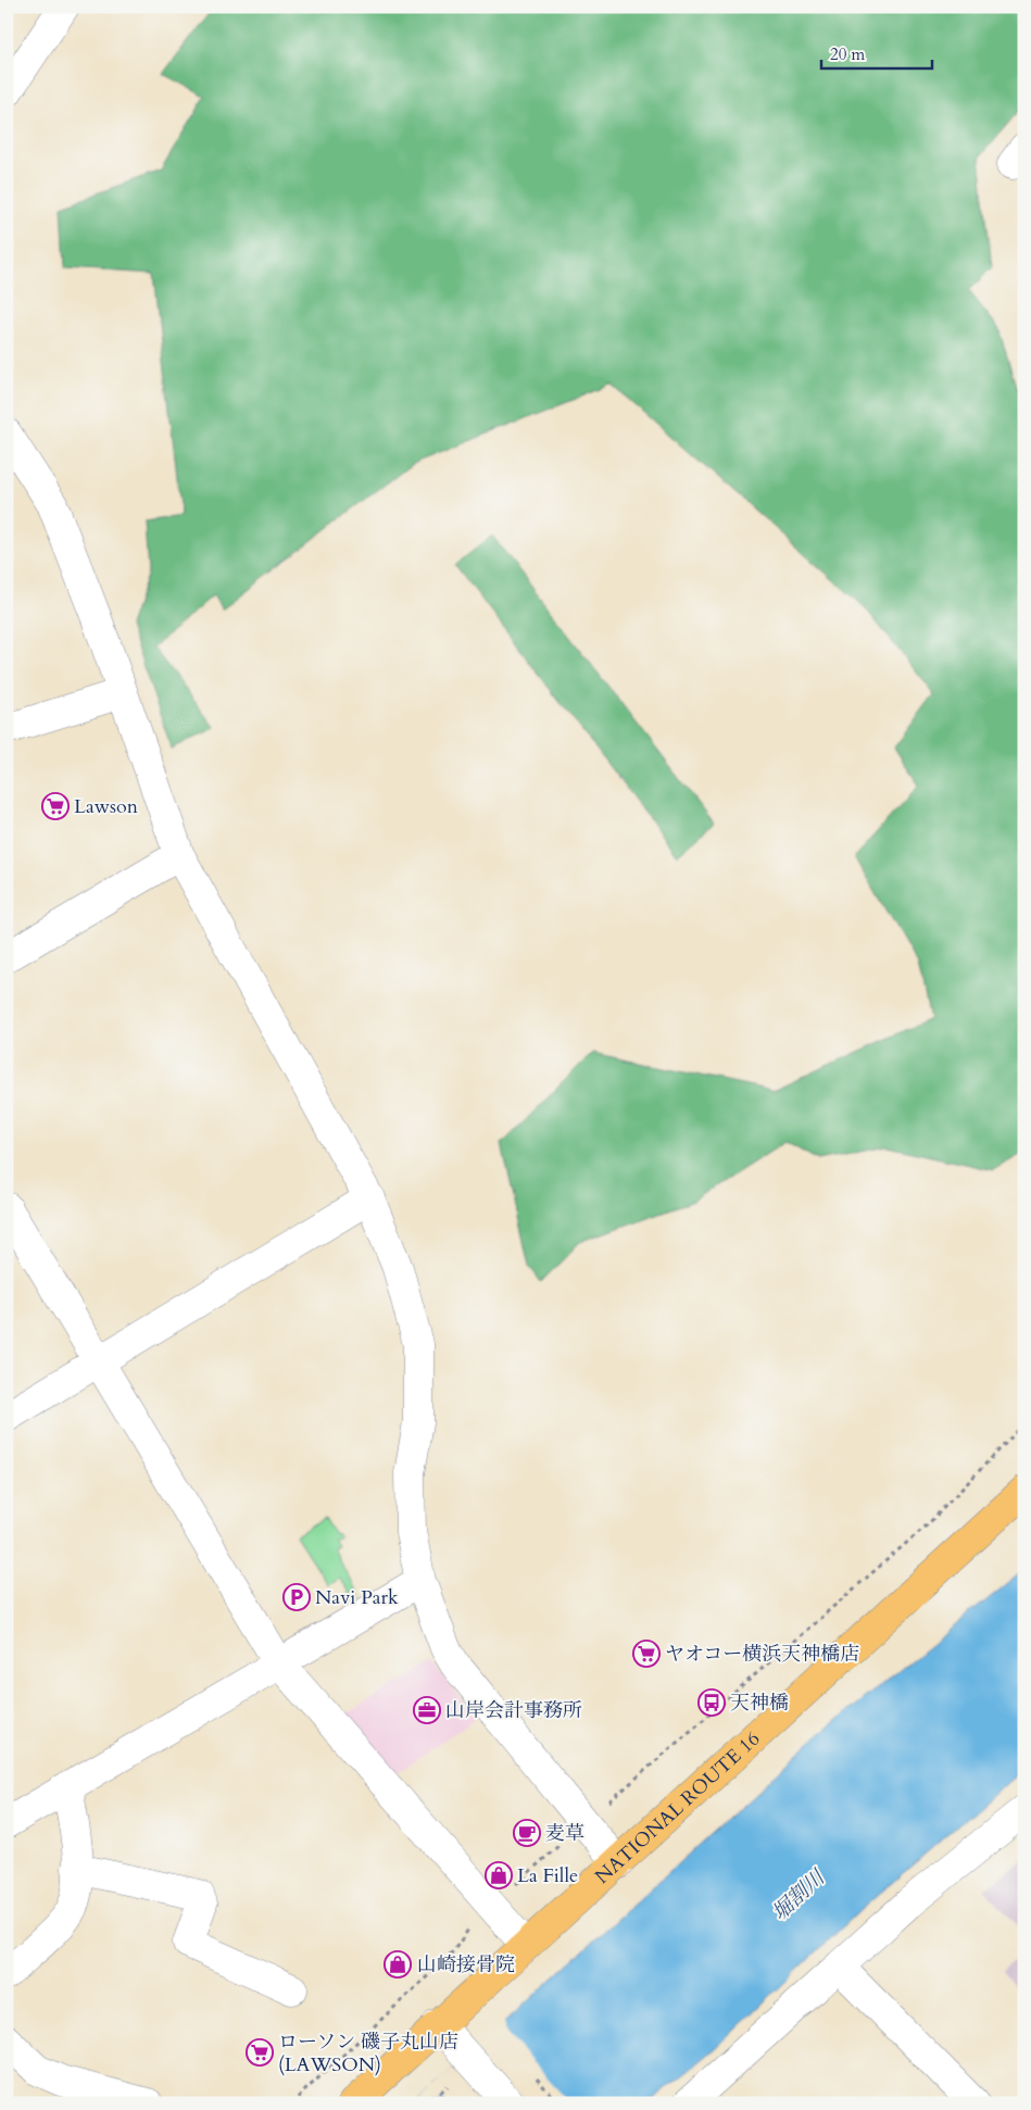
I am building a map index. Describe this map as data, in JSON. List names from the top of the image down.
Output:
{
  "streets": {
    "highway": ["NATIONAL ROUTE 16"]
  },
  "water": ["堀割川"],
  "places": {
    "supermarket": ["Lawson", "ヤオコー横浜天神橋店", "ローソン 磯子丸山店 (LAWSON)"],
    "parking": ["Navi Park"],
    "bus stop": ["天神橋"],
    "office": ["山岸会計事務所"],
    "cafe": ["麦草"],
    "shop": ["La Fille", "山崎接骨院"]
  },
  "scale_bar": "20 m"
}
